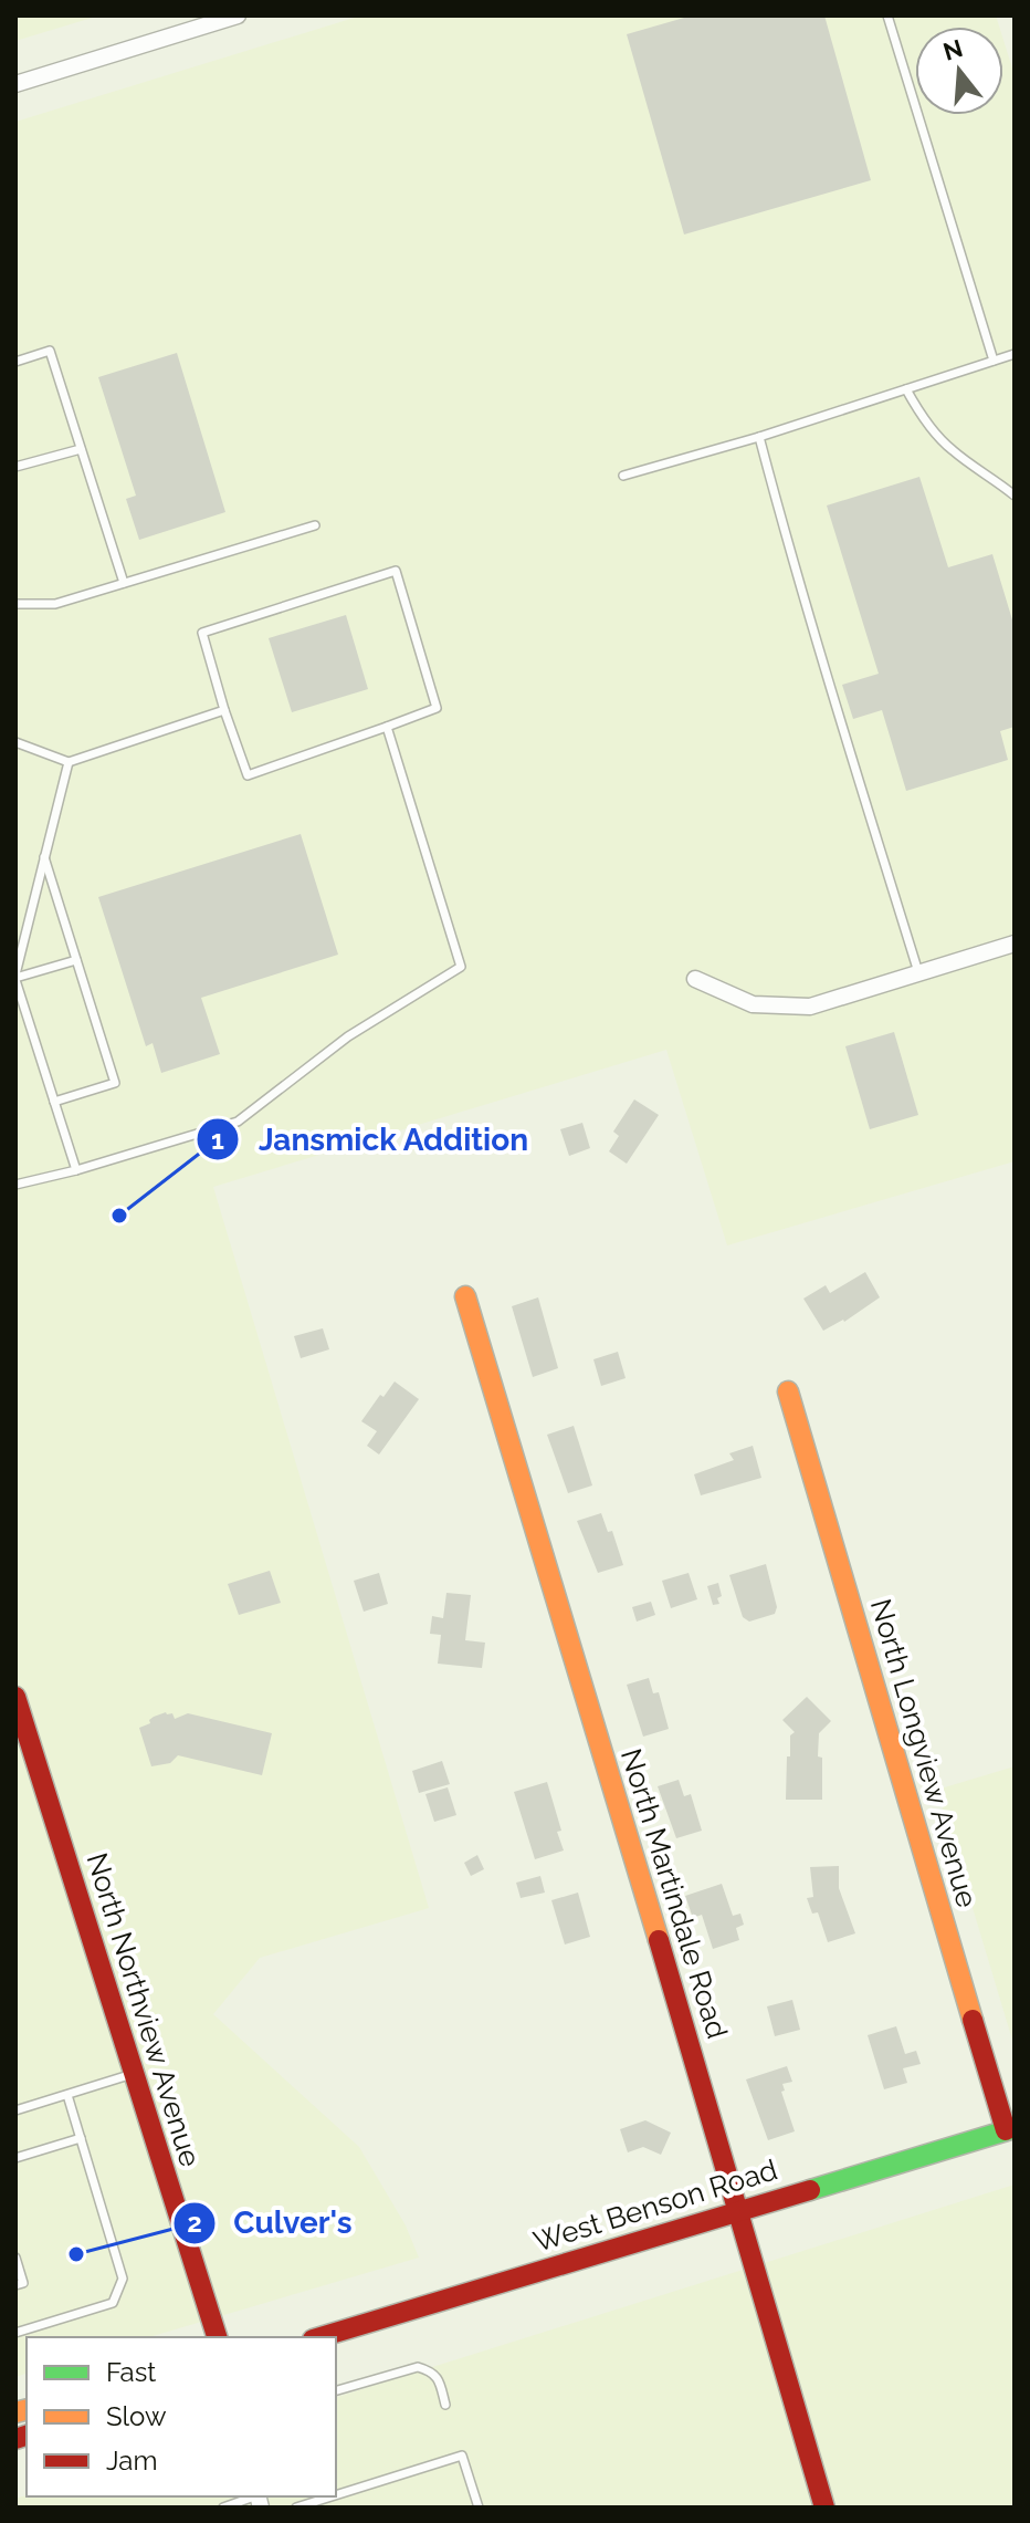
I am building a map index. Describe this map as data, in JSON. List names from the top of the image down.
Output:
{
  "streets": {
    "street": [
      "North Longview Avenue",
      "North Martindale Road",
      "North Northview Avenue",
      "West Benson Road"
    ]
  },
  "crossings": [
    ["North Longview Avenue", "West Benson Road"],
    ["North Martindale Road", "West Benson Road"]
  ],
  "places": ["Jansmick Addition", "Culver's"],
  "legend": ["Fast", "Slow", "Jam"],
  "north": "top"
}
